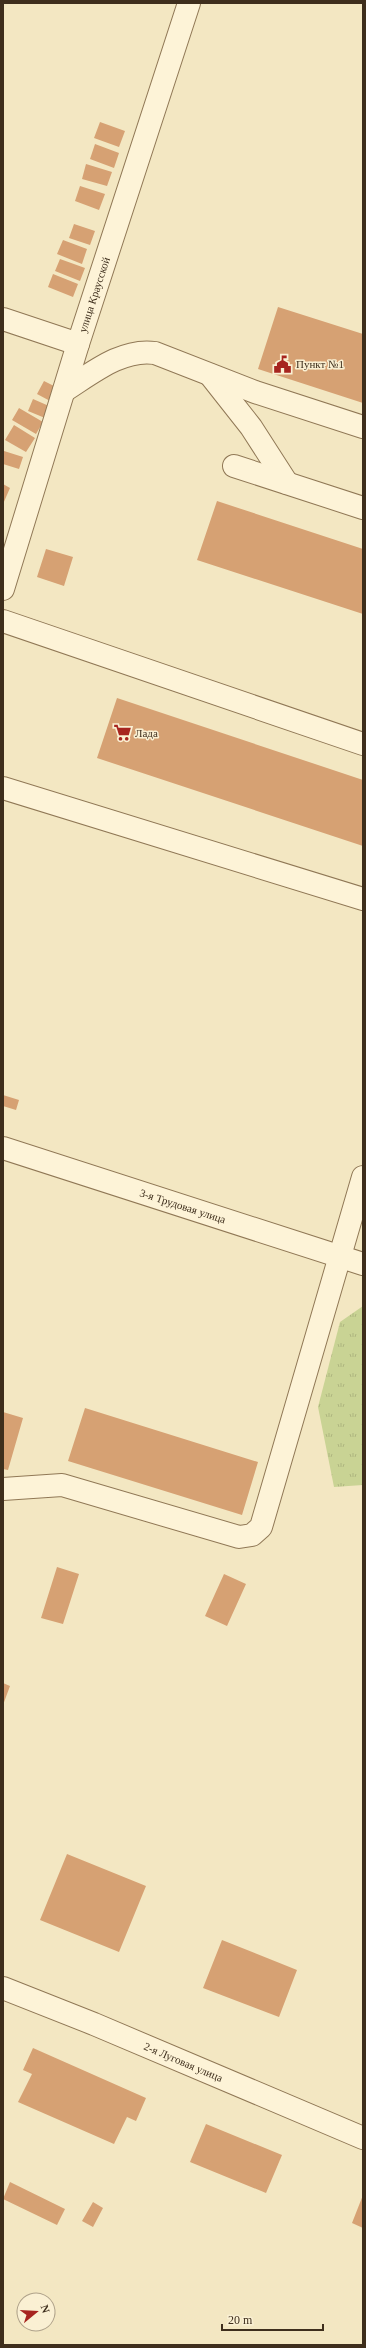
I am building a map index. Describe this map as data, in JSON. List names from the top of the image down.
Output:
{
  "streets": {
    "street": ["улица Краусской", "3-я Трудовая улица", "2-я Луговая улица"]
  },
  "places": {
    "public building": ["Пункт №1"],
    "supermarket": ["Лада"]
  },
  "scale_bar": "20 m",
  "north": "right"
}
